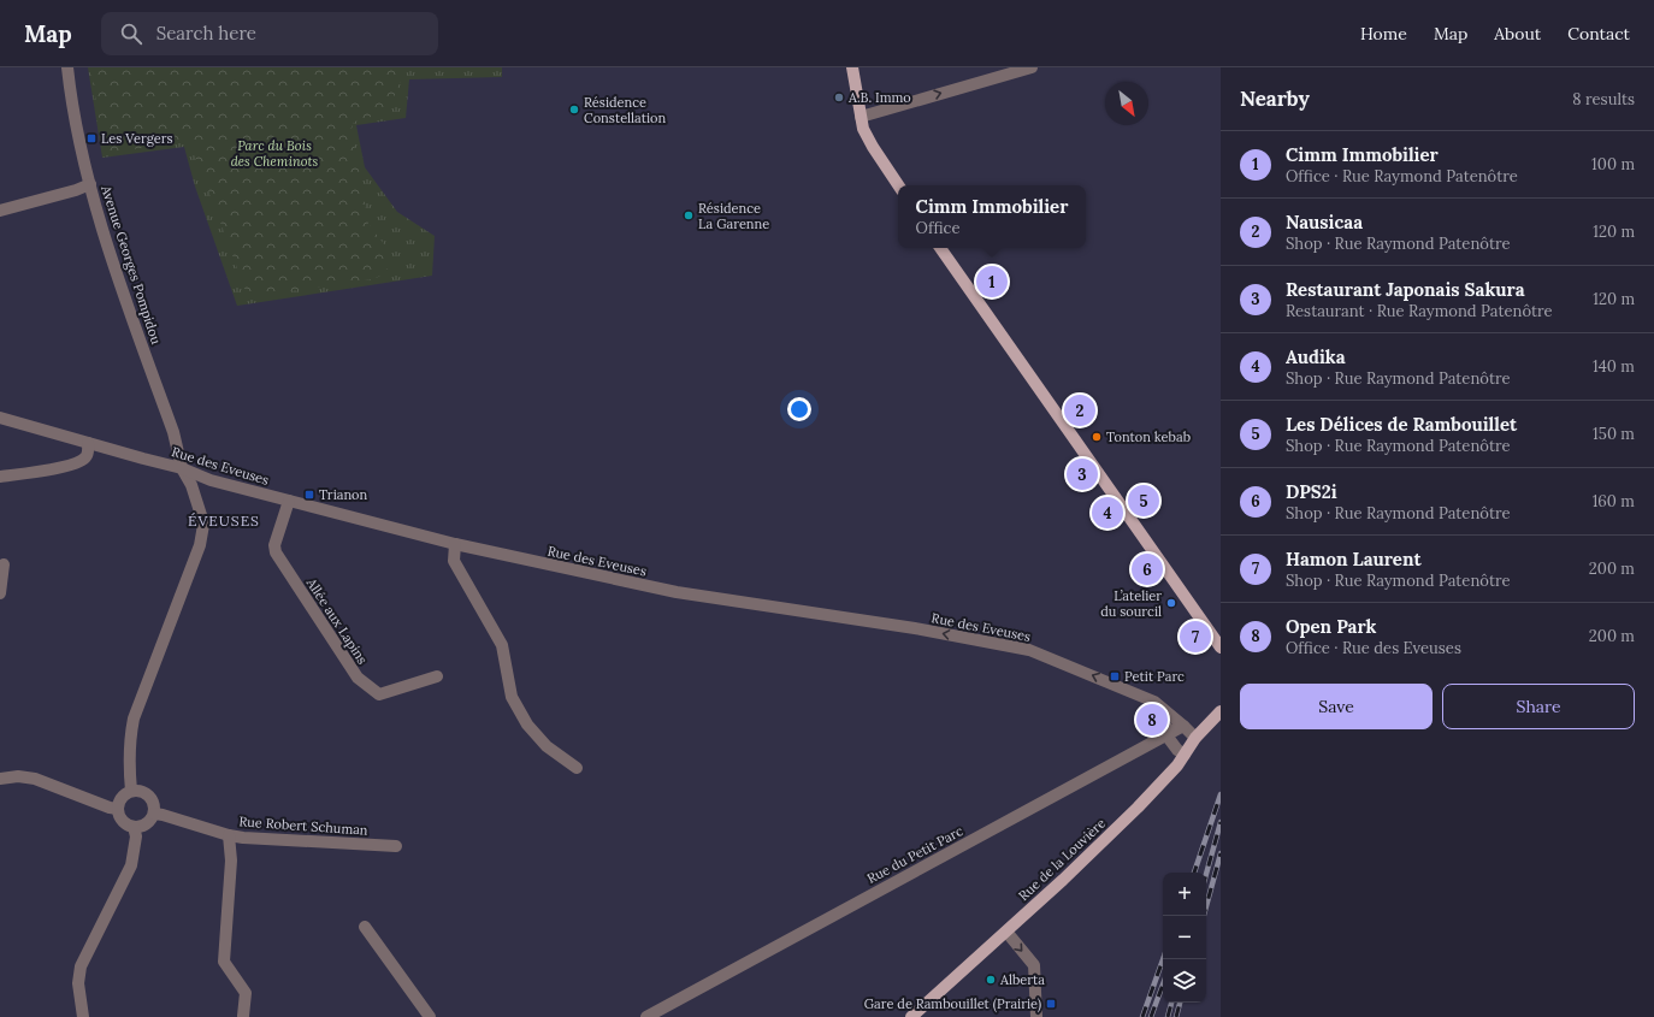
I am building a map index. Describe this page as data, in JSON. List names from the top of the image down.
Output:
{
  "streets": {
    "main road": ["Rue de la Louvière"],
    "street": [
      "Avenue Georges Pompidou",
      "Rue des Eveuses",
      "Allée aux Lapins",
      "Rue Robert Schuman",
      "Rue du Petit Parc"
    ]
  },
  "crossings": [
    ["Avenue Georges Pompidou", "Rue des Eveuses"],
    ["Avenue Georges Pompidou", "Rue Robert Schuman"],
    ["Rue des Eveuses", "Allée aux Lapins"],
    ["Rue des Eveuses", "Rue du Petit Parc"]
  ],
  "one_way": ["Rue des Eveuses"],
  "districts": ["ÉVEUSES"],
  "parks": ["Parc du Bois des Cheminots"],
  "places": {
    "other": [
      "A.B. Immo",
      "Résidence Constellation",
      "Résidence La Garenne",
      "Tonton kebab",
      "L’atelier du sourcil",
      "Alberta"
    ],
    "transit": [
      "Les Vergers",
      "Trianon",
      "Petit Parc",
      "Gare de Rambouillet (Prairie)"
    ]
  },
  "north": "bottom right",
  "page": {
    "header": "Map",
    "search": "Search here",
    "nav": [
      "Home",
      "Map",
      "About",
      "Contact"
    ],
    "heading": ["Nearby", "8 results"],
    "list": [
      {
        "mark": "1",
        "name": "Cimm Immobilier",
        "note": "Office · Rue Raymond Patenôtre",
        "value": "100 m"
      },
      {
        "mark": "2",
        "name": "Nausicaa",
        "note": "Shop · Rue Raymond Patenôtre",
        "value": "120 m"
      },
      {
        "mark": "3",
        "name": "Restaurant Japonais Sakura",
        "note": "Restaurant · Rue Raymond Patenôtre",
        "value": "120 m"
      },
      {
        "mark": "4",
        "name": "Audika",
        "note": "Shop · Rue Raymond Patenôtre",
        "value": "140 m"
      },
      {
        "mark": "5",
        "name": "Les Délices de Rambouillet",
        "note": "Shop · Rue Raymond Patenôtre",
        "value": "150 m"
      },
      {
        "mark": "6",
        "name": "DPS2i",
        "note": "Shop · Rue Raymond Patenôtre",
        "value": "160 m"
      },
      {
        "mark": "7",
        "name": "Hamon Laurent",
        "note": "Shop · Rue Raymond Patenôtre",
        "value": "200 m"
      },
      {
        "mark": "8",
        "name": "Open Park",
        "note": "Office · Rue des Eveuses",
        "value": "200 m"
      }
    ],
    "popup": ["Cimm Immobilier", "Office"],
    "pins": [
      "1",
      "2",
      "3",
      "5",
      "4",
      "6",
      "7",
      "8"
    ],
    "buttons": ["Save", "Share"],
    "map_buttons": ["+", "−"]
  }
}
